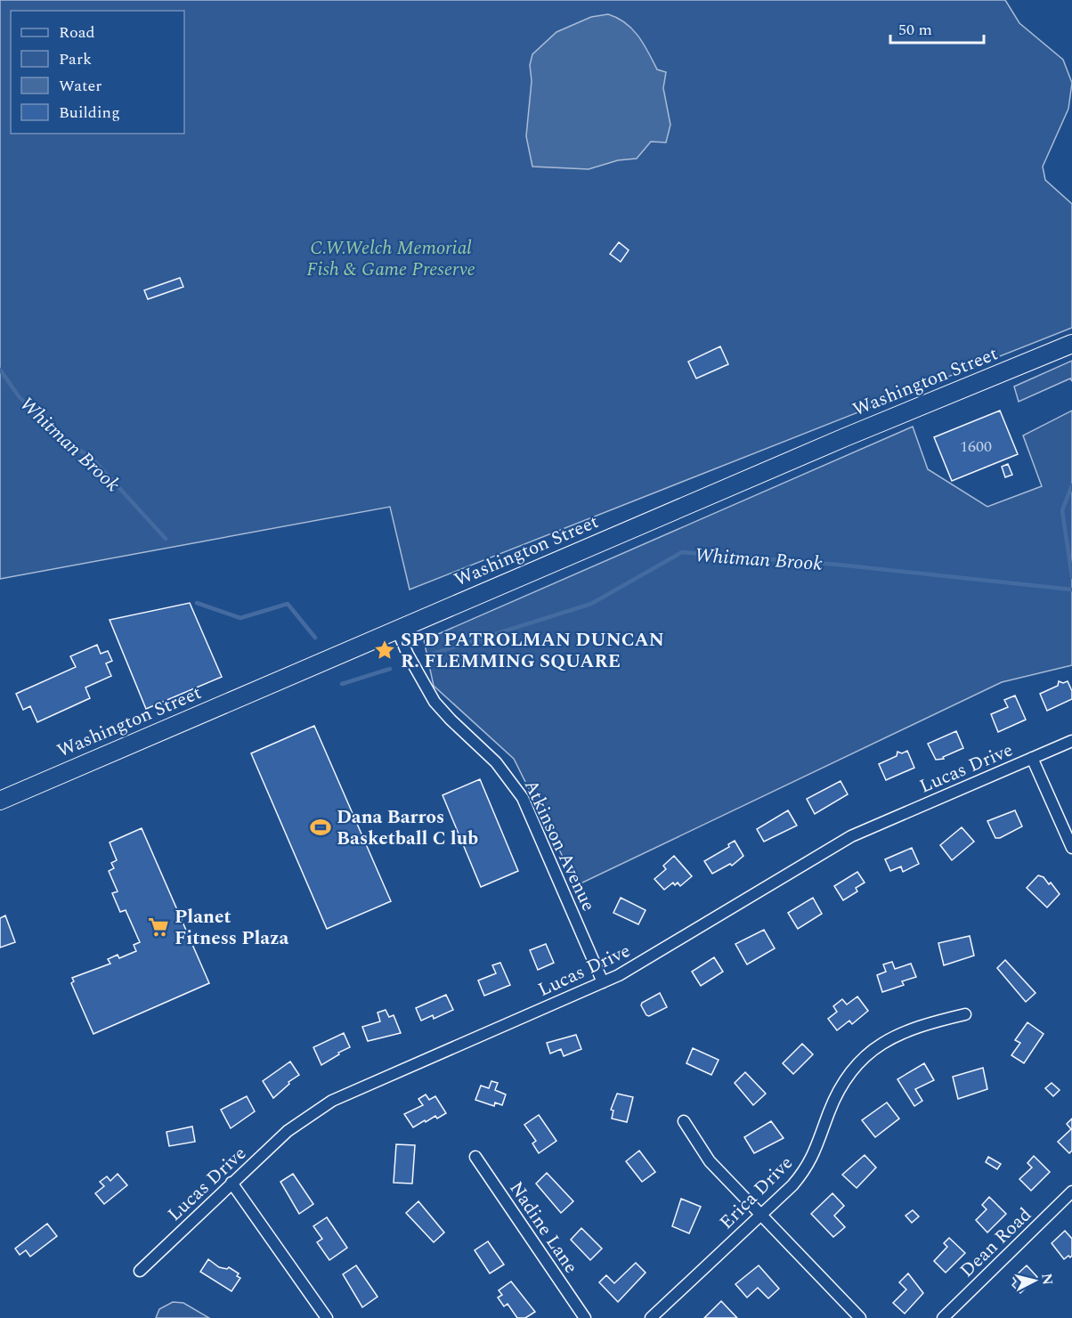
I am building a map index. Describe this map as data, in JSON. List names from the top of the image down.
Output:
{
  "streets": {
    "main road": ["Washington Street"],
    "street": [
      "Lucas Drive",
      "Atkinson Avenue",
      "Erica Drive",
      "Nadine Lane",
      "Dean Road"
    ]
  },
  "crossings": [
    ["Washington Street", "Atkinson Avenue"],
    ["Lucas Drive", "Atkinson Avenue"]
  ],
  "water": ["Whitman Brook"],
  "parks": ["C.W.Welch Memorial Fish & Game Preserve"],
  "places": {
    "place": ["SPD PATROLMAN DUNCAN R. FLEMMING SQUARE"],
    "sports": ["Dana Barros Basketball C lub"],
    "supermarket": ["Planet Fitness Plaza"]
  },
  "house_numbers": ["1600"],
  "legend": [
    "Road",
    "Park",
    "Water",
    "Building"
  ],
  "scale_bar": "50 m",
  "north": "right"
}
